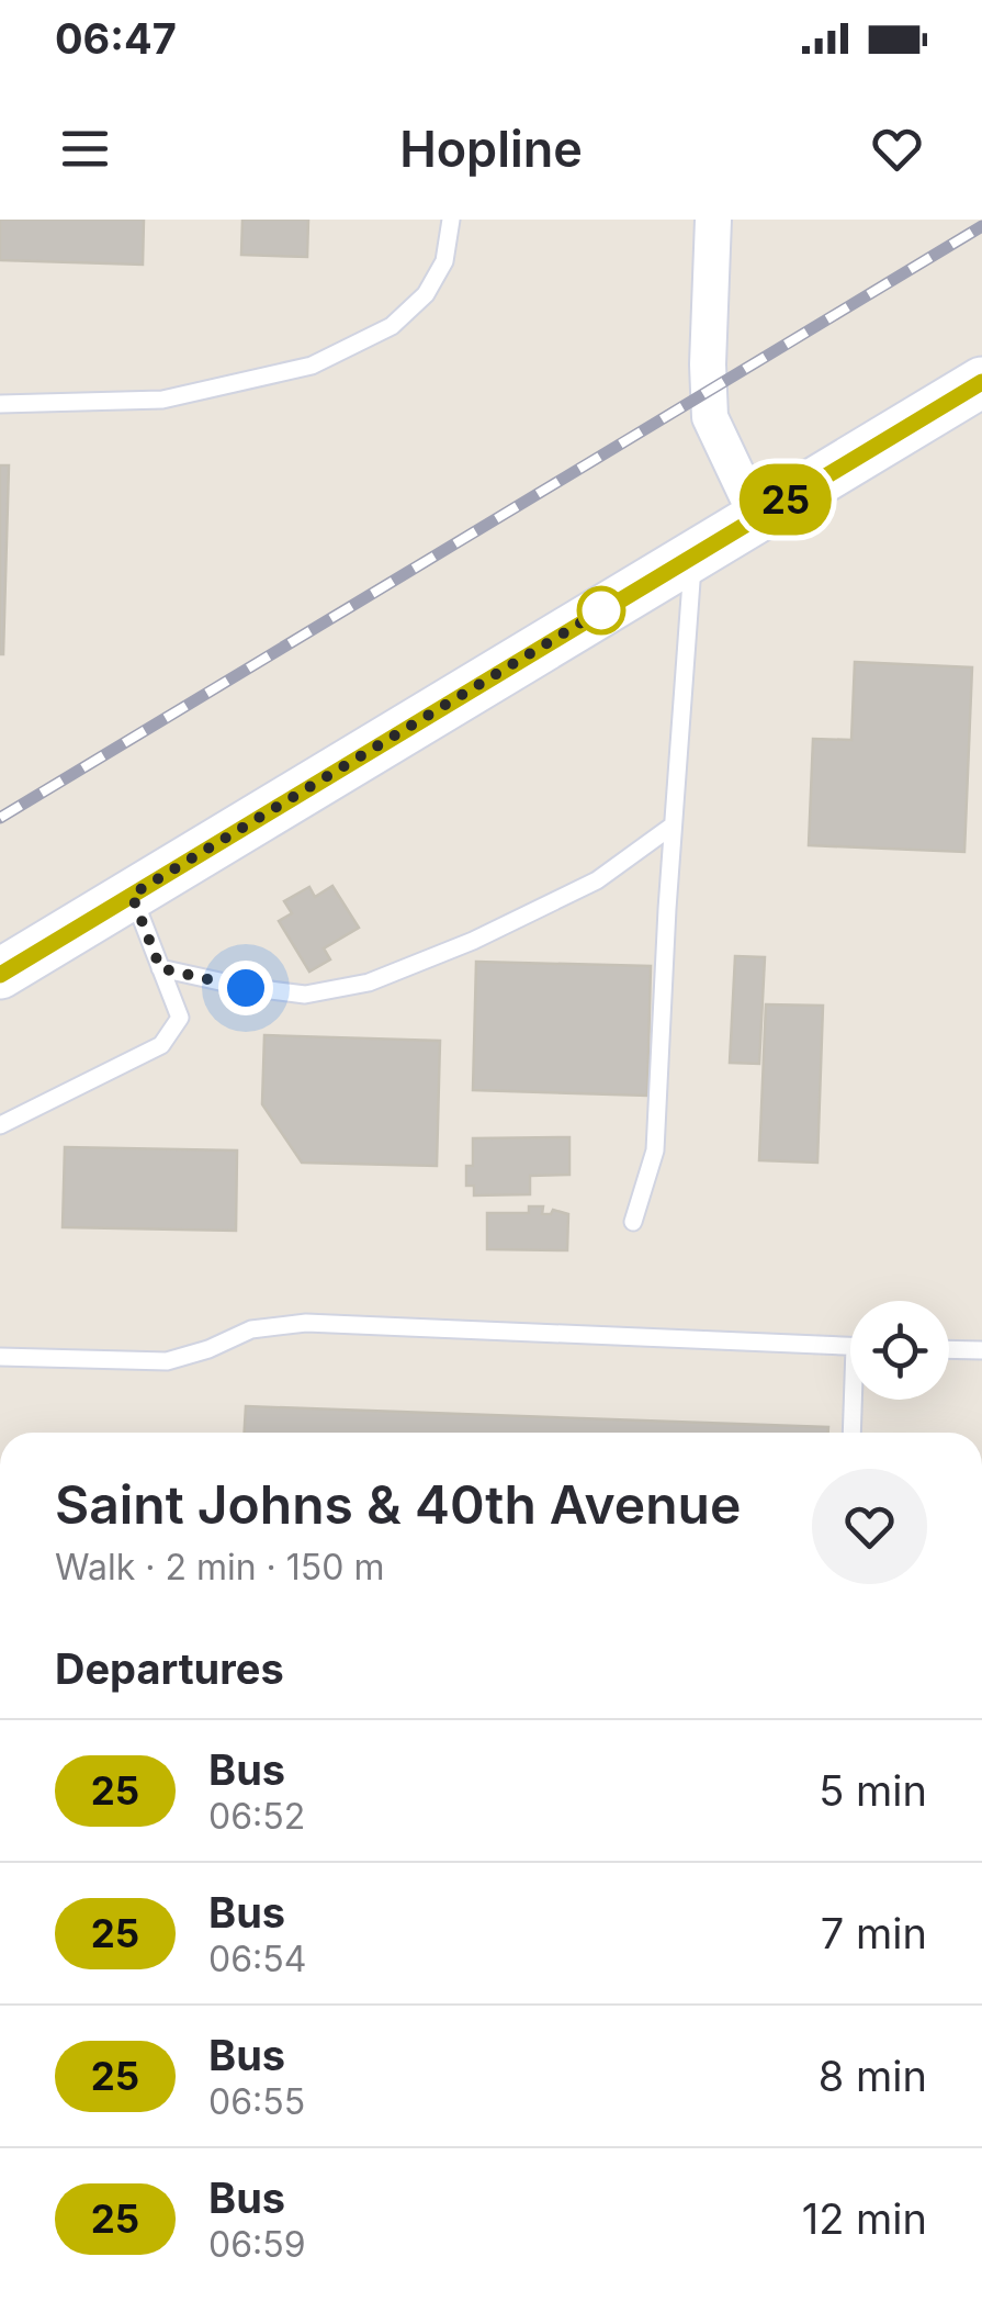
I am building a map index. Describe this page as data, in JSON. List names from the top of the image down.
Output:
{
  "lines": ["bus line 25"],
  "page": {
    "status": "06:47",
    "header": "Hopline",
    "on_map": "25",
    "heading": [
      ["Saint Johns & 40th Avenue", "Walk · 2 min · 150 m"],
      "Departures"
    ],
    "list": [
      {
        "mark": "25",
        "name": "Bus",
        "note": "06:52",
        "value": "5 min"
      },
      {
        "mark": "25",
        "name": "Bus",
        "note": "06:54",
        "value": "7 min"
      },
      {
        "mark": "25",
        "name": "Bus",
        "note": "06:55",
        "value": "8 min"
      },
      {
        "mark": "25",
        "name": "Bus",
        "note": "06:59",
        "value": "12 min"
      }
    ]
  }
}
